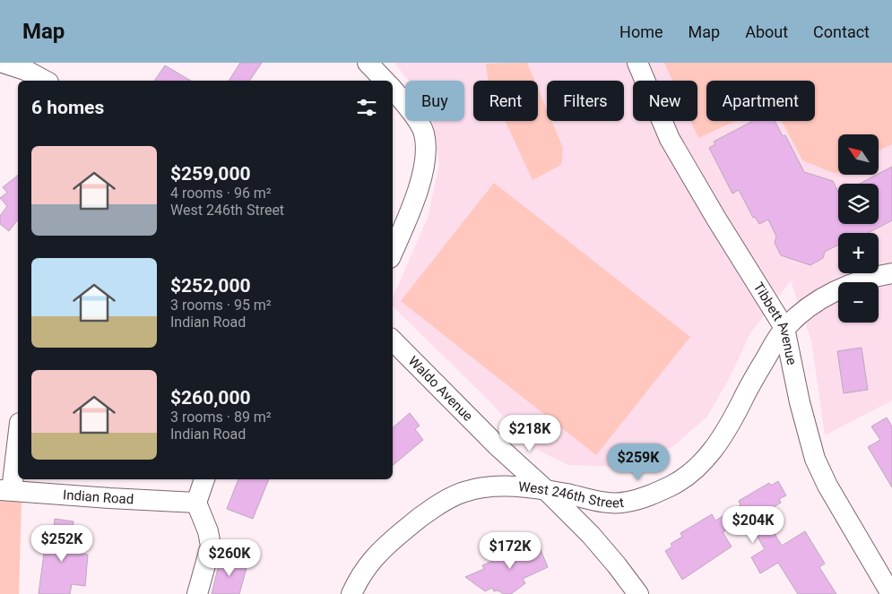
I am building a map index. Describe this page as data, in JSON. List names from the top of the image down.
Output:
{
  "streets": {
    "street": [
      "Tibbett Avenue",
      "Waldo Avenue",
      "West 246th Street",
      "Indian Road"
    ]
  },
  "crossings": [
    ["Tibbett Avenue", "West 246th Street"],
    ["Waldo Avenue", "West 246th Street"]
  ],
  "north": "top left",
  "page": {
    "header": "Map",
    "nav": [
      "Home",
      "Map",
      "About",
      "Contact"
    ],
    "chip": [
      "Buy",
      "Rent",
      "Filters",
      "New",
      "Apartment"
    ],
    "heading": "6 homes",
    "map_buttons": ["+", "−"],
    "list": [
      {
        "name": "$259,000",
        "note": "4 rooms · 96 m² · West 246th Street"
      },
      {
        "name": "$252,000",
        "note": "3 rooms · 95 m² · Indian Road"
      },
      {
        "name": "$260,000",
        "note": "3 rooms · 89 m² · Indian Road"
      }
    ],
    "price": [
      "$218K",
      "$259K",
      "$204K",
      "$252K",
      "$172K",
      "$260K"
    ]
  }
}
